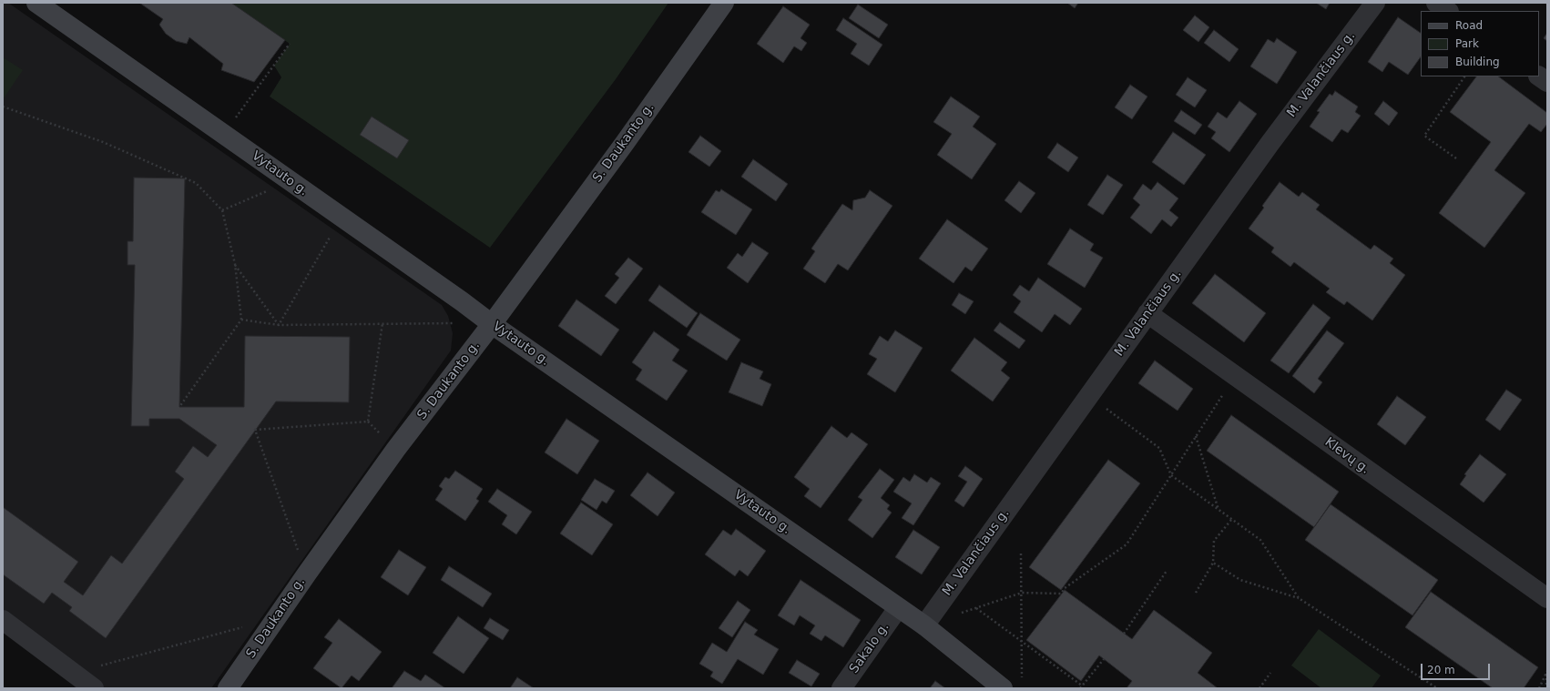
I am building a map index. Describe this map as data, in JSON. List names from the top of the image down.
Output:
{
  "streets": {
    "main road": ["S. Daukanto g.", "Vytauto g."],
    "street": ["M. Valančiaus g.", "Klevų g.", "Sakalo g."]
  },
  "crossings": [
    ["M. Valančiaus g.", "Vytauto g."],
    ["M. Valančiaus g.", "Klevų g."],
    ["S. Daukanto g.", "Vytauto g."],
    ["Vytauto g.", "Sakalo g."]
  ],
  "legend": ["Road", "Park", "Building"],
  "scale_bar": "20 m"
}
